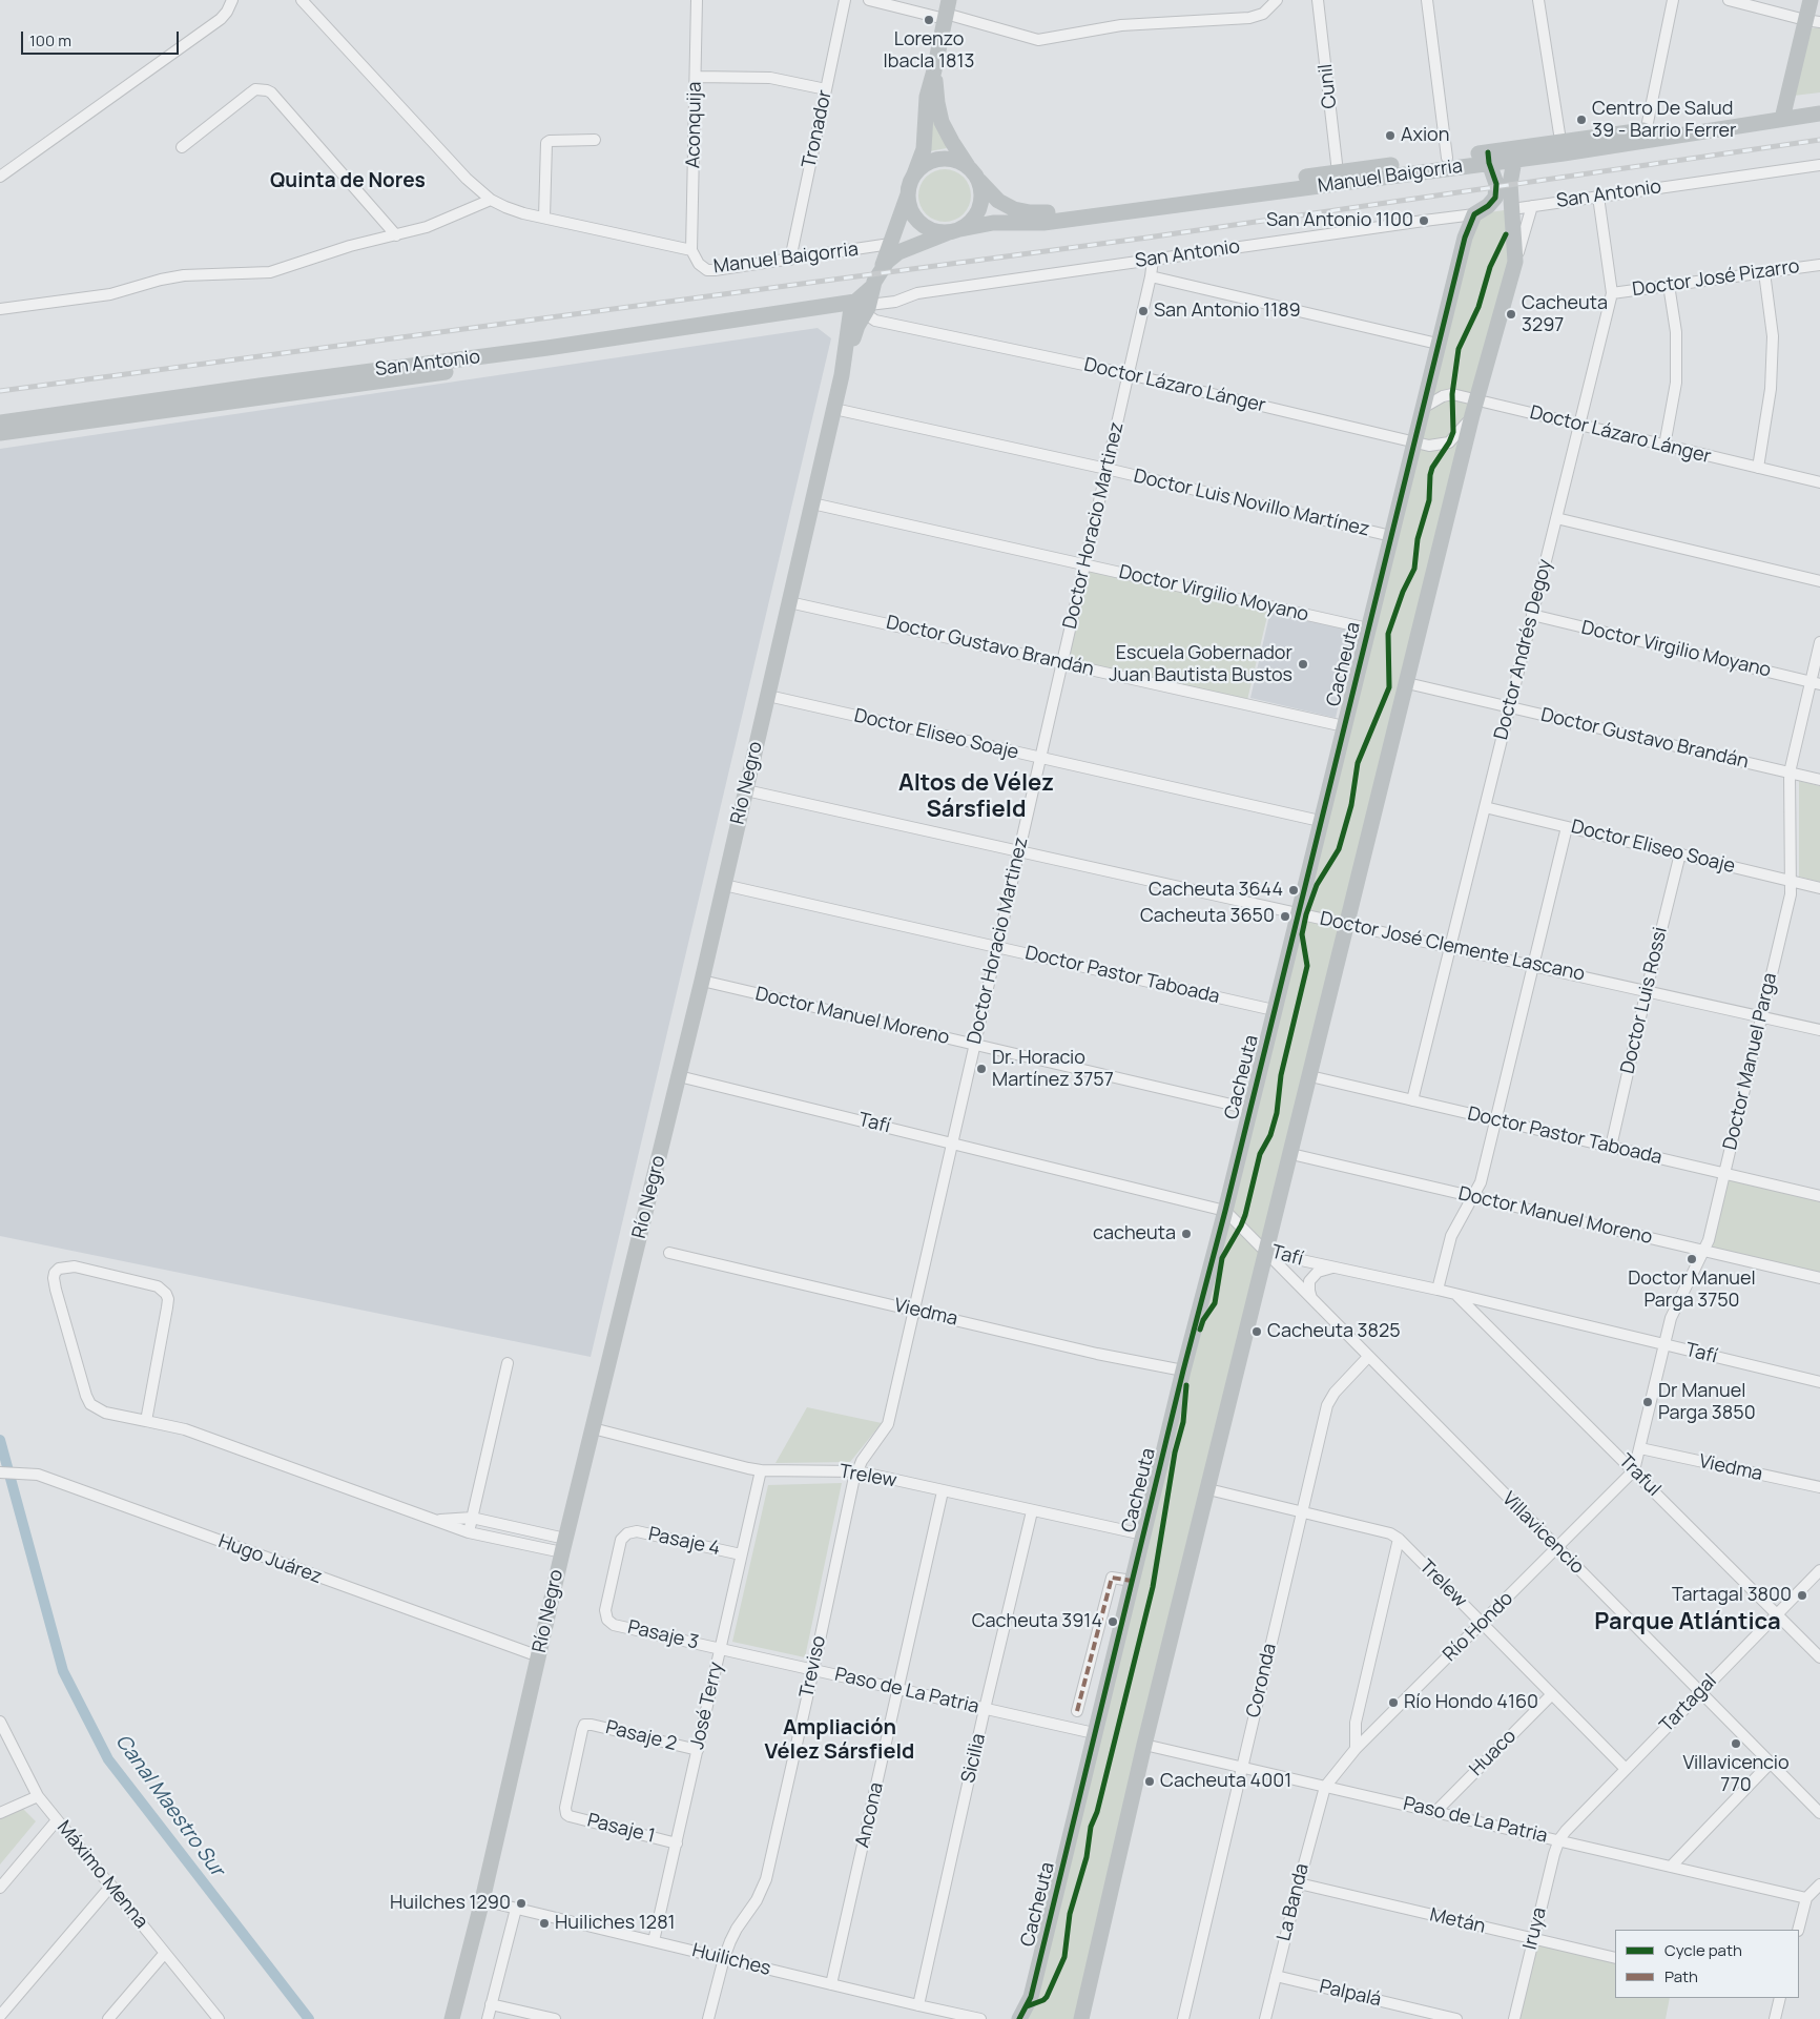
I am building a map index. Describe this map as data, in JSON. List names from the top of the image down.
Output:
{
  "streets": {
    "street": [
      "Cunil",
      "Aconquija",
      "Tronador",
      "Manuel Baigorria",
      "San Antonio",
      "Doctor José Pizarro",
      "Doctor Lázaro Lánger",
      "Doctor Luis Novillo Martínez",
      "Doctor Horacio Martinez",
      "Doctor Virgilio Moyano",
      "Doctor Gustavo Brandán",
      "Doctor Andrés Degoy",
      "Cacheuta",
      "Doctor Eliseo Soaje",
      "Río Negro",
      "Doctor José Clemente Lascano",
      "Doctor Pastor Taboada",
      "Doctor Luis Rossi",
      "Doctor Manuel Moreno",
      "Doctor Manuel Parga",
      "Tafí",
      "Viedma",
      "Traful",
      "Trelew",
      "Villavicencio",
      "Pasaje 4",
      "Hugo Juárez",
      "Río Hondo",
      "Pasaje 3",
      "Treviso",
      "Coronda",
      "Paso de La Patria",
      "Tartagal",
      "José Terry",
      "Pasaje 2",
      "Huaco",
      "Sicilia",
      "Ancona",
      "Pasaje 1",
      "Máximo Menna",
      "La Banda",
      "Metán",
      "Iruya",
      "Huiliches",
      "Palpalá"
    ]
  },
  "crossings": [
    ["Cunil", "Manuel Baigorria"],
    ["Aconquija", "Manuel Baigorria"],
    ["Tronador", "Manuel Baigorria"],
    ["Manuel Baigorria", "Cacheuta"],
    ["Manuel Baigorria", "Río Negro"],
    ["San Antonio", "Doctor Lázaro Lánger"],
    ["San Antonio", "Doctor Horacio Martinez"],
    ["San Antonio", "Doctor Andrés Degoy"],
    ["San Antonio", "Cacheuta"],
    ["San Antonio", "Río Negro"],
    ["Doctor José Pizarro", "Doctor Andrés Degoy"],
    ["Doctor Lázaro Lánger", "Doctor Horacio Martinez"],
    ["Doctor Lázaro Lánger", "Doctor Andrés Degoy"],
    ["Doctor Lázaro Lánger", "Cacheuta"],
    ["Doctor Lázaro Lánger", "Río Negro"],
    ["Doctor Luis Novillo Martínez", "Doctor Horacio Martinez"],
    ["Doctor Luis Novillo Martínez", "Cacheuta"],
    ["Doctor Luis Novillo Martínez", "Río Negro"],
    ["Doctor Horacio Martinez", "Doctor Virgilio Moyano"],
    ["Doctor Horacio Martinez", "Doctor Gustavo Brandán"],
    ["Doctor Horacio Martinez", "Doctor Eliseo Soaje"],
    ["Doctor Horacio Martinez", "Doctor José Clemente Lascano"],
    ["Doctor Horacio Martinez", "Doctor Pastor Taboada"],
    ["Doctor Horacio Martinez", "Doctor Manuel Moreno"],
    ["Doctor Horacio Martinez", "Tafí"],
    ["Doctor Horacio Martinez", "Viedma"],
    ["Doctor Horacio Martinez", "Treviso"],
    ["Doctor Virgilio Moyano", "Doctor Andrés Degoy"],
    ["Doctor Virgilio Moyano", "Cacheuta"],
    ["Doctor Virgilio Moyano", "Río Negro"],
    ["Doctor Virgilio Moyano", "Doctor Manuel Parga"],
    ["Doctor Gustavo Brandán", "Doctor Andrés Degoy"],
    ["Doctor Gustavo Brandán", "Cacheuta"],
    ["Doctor Gustavo Brandán", "Río Negro"],
    ["Doctor Gustavo Brandán", "Doctor Manuel Parga"],
    ["Doctor Andrés Degoy", "Doctor Eliseo Soaje"],
    ["Doctor Andrés Degoy", "Doctor José Clemente Lascano"],
    ["Doctor Andrés Degoy", "Doctor Pastor Taboada"],
    ["Cacheuta", "Doctor Eliseo Soaje"],
    ["Cacheuta", "Doctor José Clemente Lascano"],
    ["Cacheuta", "Doctor Pastor Taboada"],
    ["Cacheuta", "Doctor Manuel Moreno"],
    ["Cacheuta", "Tafí"],
    ["Cacheuta", "Viedma"],
    ["Cacheuta", "Trelew"],
    ["Cacheuta", "Paso de La Patria"],
    ["Doctor Eliseo Soaje", "Río Negro"],
    ["Doctor Eliseo Soaje", "Doctor Luis Rossi"],
    ["Doctor Eliseo Soaje", "Doctor Manuel Parga"],
    ["Río Negro", "Doctor José Clemente Lascano"],
    ["Río Negro", "Doctor Pastor Taboada"],
    ["Río Negro", "Doctor Manuel Moreno"],
    ["Río Negro", "Tafí"],
    ["Río Negro", "Trelew"],
    ["Río Negro", "Hugo Juárez"],
    ["Río Negro", "Huiliches"],
    ["Doctor José Clemente Lascano", "Doctor Luis Rossi"],
    ["Doctor José Clemente Lascano", "Doctor Manuel Parga"],
    ["Doctor Pastor Taboada", "Doctor Luis Rossi"],
    ["Doctor Pastor Taboada", "Doctor Manuel Parga"],
    ["Doctor Manuel Moreno", "Doctor Manuel Parga"],
    ["Doctor Manuel Parga", "Tafí"],
    ["Doctor Manuel Parga", "Viedma"],
    ["Doctor Manuel Parga", "Traful"],
    ["Doctor Manuel Parga", "Río Hondo"],
    ["Tafí", "Traful"],
    ["Tafí", "Villavicencio"],
    ["Traful", "Río Hondo"],
    ["Traful", "Tartagal"],
    ["Trelew", "Río Hondo"],
    ["Trelew", "Treviso"],
    ["Trelew", "Coronda"],
    ["Trelew", "Tartagal"],
    ["Trelew", "José Terry"],
    ["Trelew", "Huaco"],
    ["Trelew", "Sicilia"],
    ["Trelew", "Ancona"],
    ["Villavicencio", "Río Hondo"],
    ["Villavicencio", "Coronda"],
    ["Villavicencio", "Tartagal"],
    ["Pasaje 4", "Pasaje 3"],
    ["Pasaje 4", "José Terry"],
    ["Río Hondo", "Paso de La Patria"],
    ["Río Hondo", "La Banda"],
    ["Pasaje 3", "Paso de La Patria"],
    ["Pasaje 3", "José Terry"],
    ["Treviso", "Paso de La Patria"],
    ["Treviso", "Huiliches"],
    ["Coronda", "Paso de La Patria"],
    ["Paso de La Patria", "Tartagal"],
    ["Paso de La Patria", "José Terry"],
    ["Paso de La Patria", "Huaco"],
    ["Paso de La Patria", "Sicilia"],
    ["Paso de La Patria", "Ancona"],
    ["Paso de La Patria", "La Banda"],
    ["Paso de La Patria", "Iruya"],
    ["Tartagal", "Iruya"],
    ["José Terry", "Pasaje 2"],
    ["José Terry", "Pasaje 1"],
    ["José Terry", "Huiliches"],
    ["Pasaje 2", "Pasaje 1"],
    ["Sicilia", "Huiliches"],
    ["Ancona", "Huiliches"],
    ["La Banda", "Metán"],
    ["La Banda", "Palpalá"],
    ["Metán", "Iruya"]
  ],
  "districts": [
    "Quinta de Nores",
    "Altos de Vélez Sársfield",
    "Parque Atlántica",
    "Ampliación Vélez Sársfield"
  ],
  "water": ["Canal Maestro Sur"],
  "places": [
    "Lorenzo Ibacla 1813",
    "Centro De Salud 39 - Barrio Ferrer",
    "Axion",
    "San Antonio 1100",
    "San Antonio 1189",
    "Cacheuta 3297",
    "Escuela Gobernador Juan Bautista Bustos",
    "Cacheuta 3644",
    "Cacheuta 3650",
    "Dr. Horacio Martínez 3757",
    "cacheuta",
    "Doctor Manuel Parga 3750",
    "Cacheuta 3825",
    "Dr Manuel Parga 3850",
    "Tartagal 3800",
    "Cacheuta 3914",
    "Río Hondo 4160",
    "Villavicencio 770",
    "Cacheuta 4001",
    "Huilches 1290",
    "Huiliches 1281"
  ],
  "legend": ["Cycle path", "Path"],
  "scale_bar": "100 m"
}
